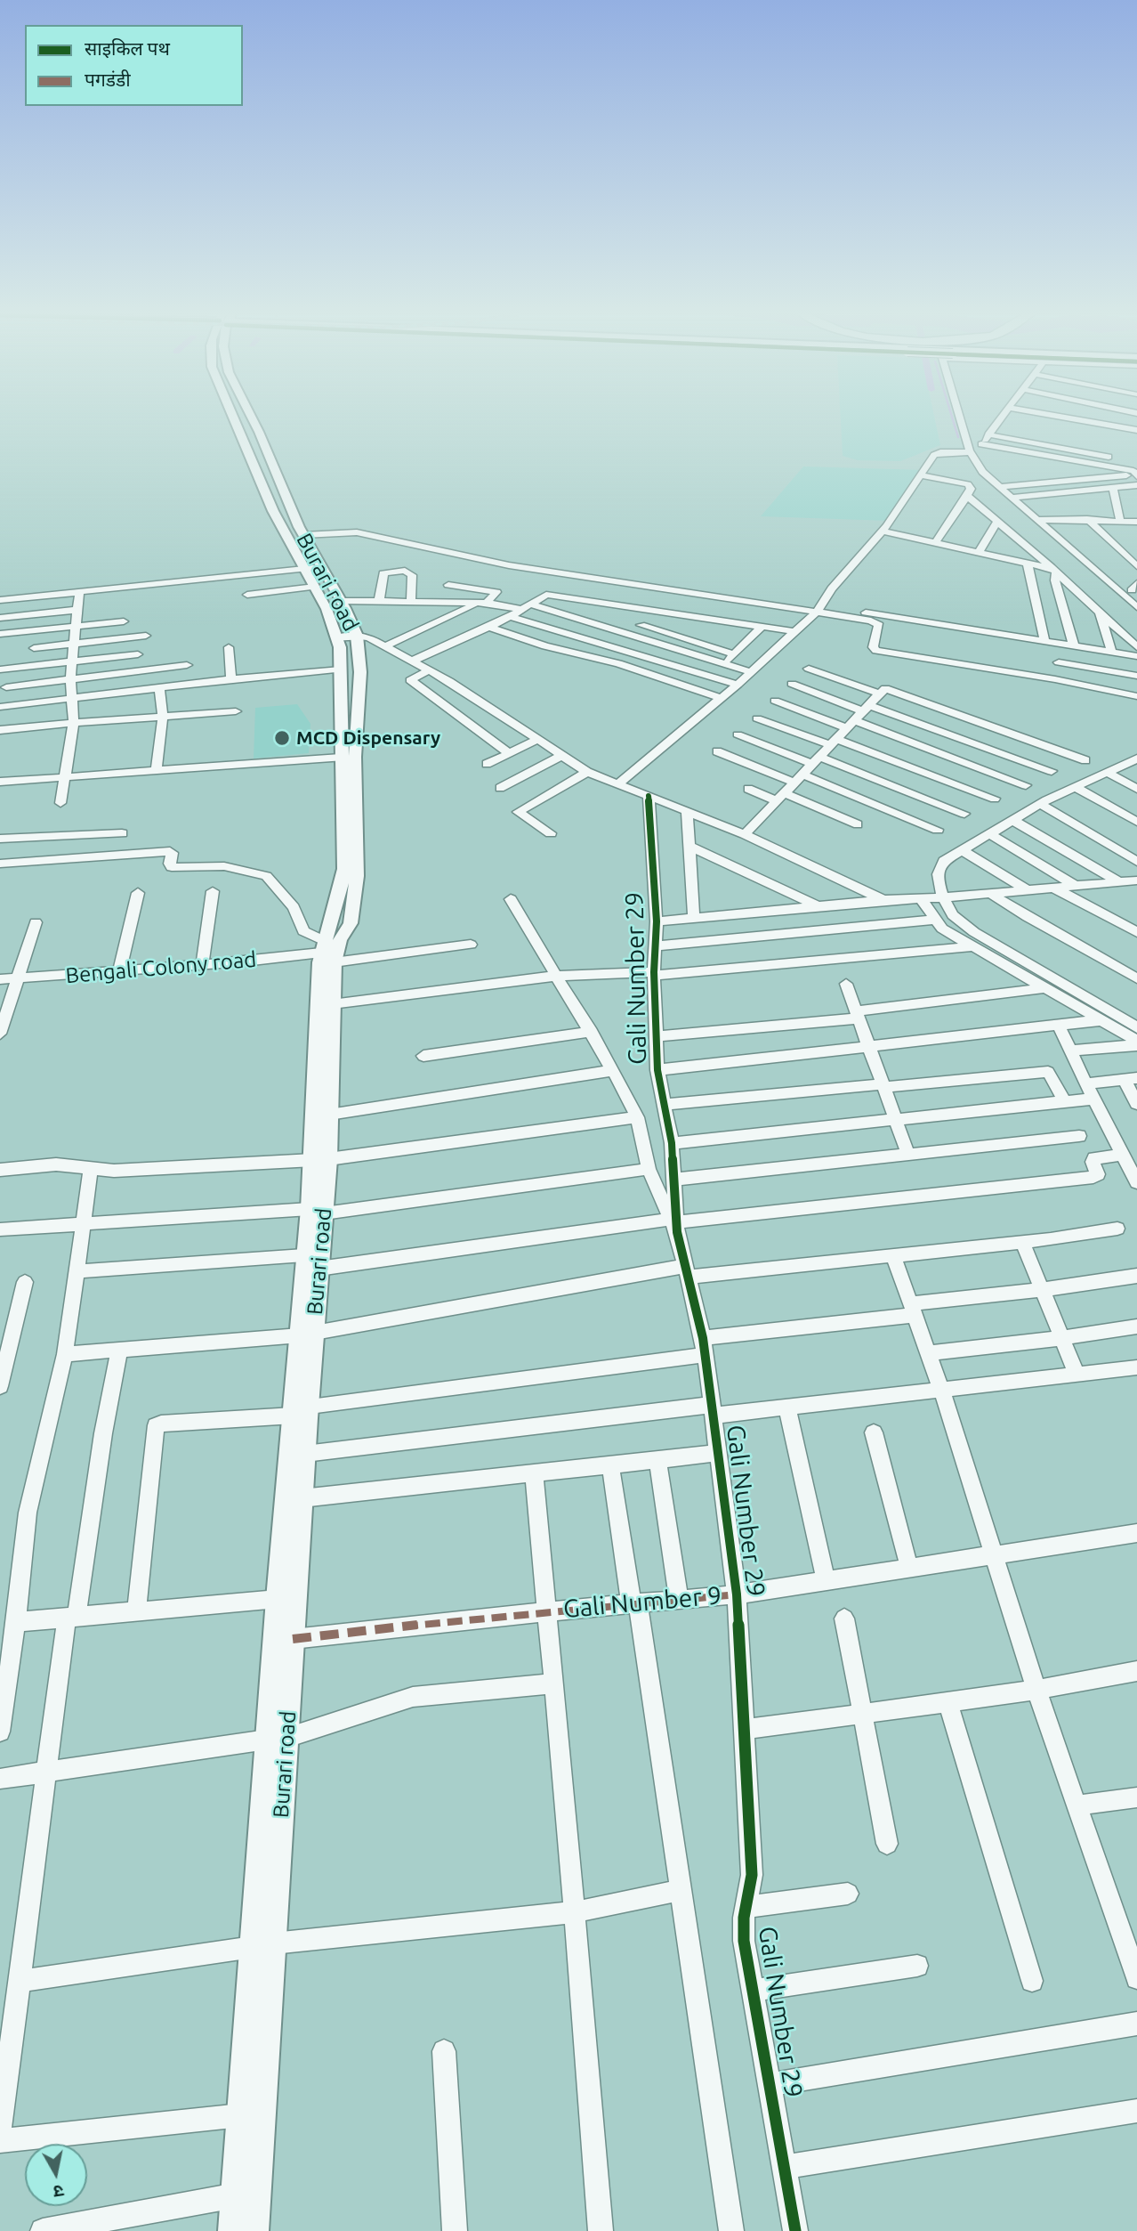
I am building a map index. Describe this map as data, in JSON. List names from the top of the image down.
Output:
{
  "streets": {
    "main road": ["Burari road"],
    "street": ["Bengali Colony road", "Gali Number 29", "Gali Number 9"]
  },
  "crossings": [
    ["Burari road", "Bengali Colony road"],
    ["Burari road", "Gali Number 9"],
    ["Gali Number 29", "Gali Number 9"]
  ],
  "places": ["MCD Dispensary"],
  "legend": ["साइकिल पथ", "पगडंडी"],
  "north": "bottom"
}
